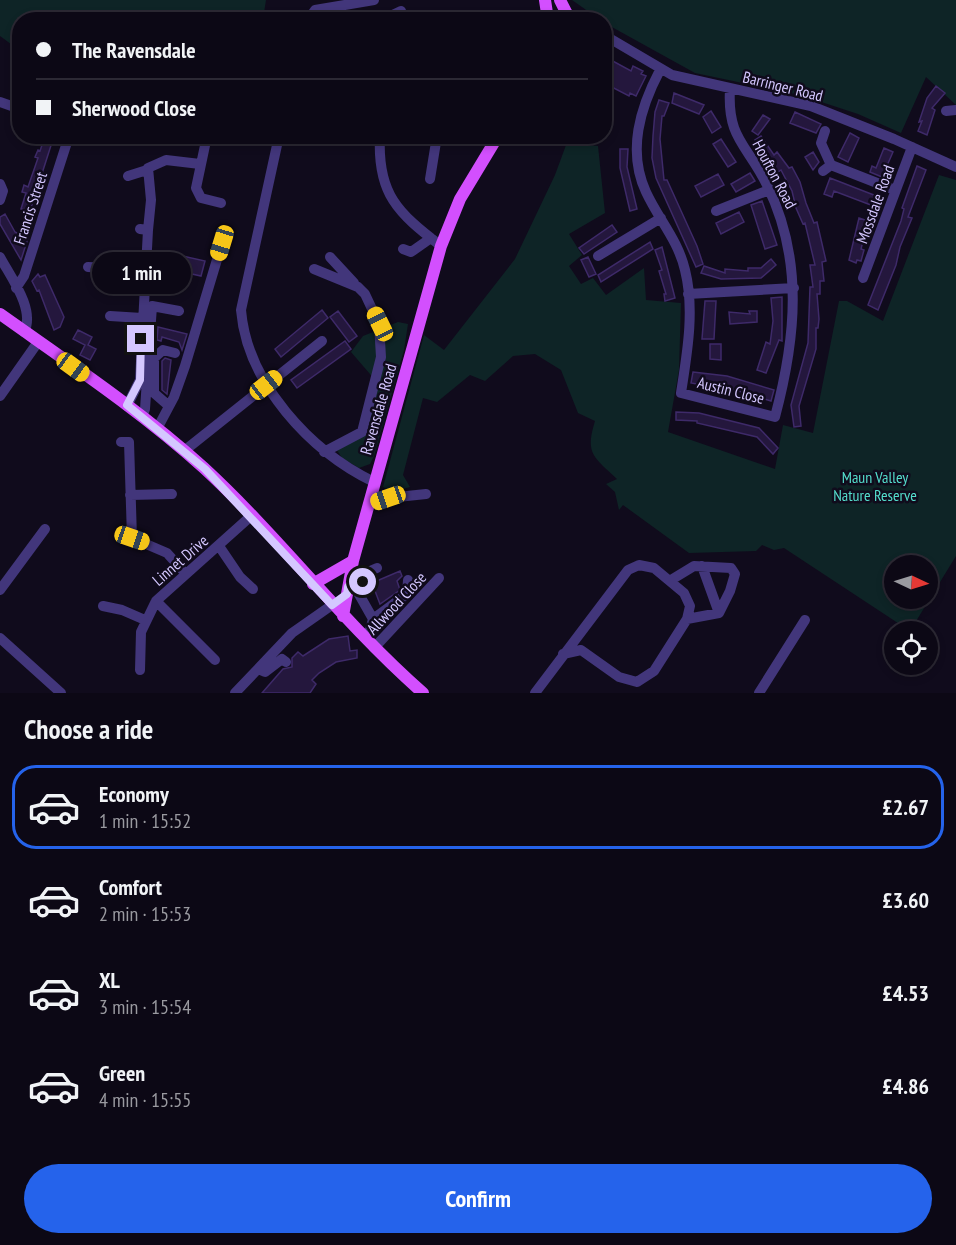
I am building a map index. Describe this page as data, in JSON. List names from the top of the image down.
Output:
{
  "streets": {
    "main road": ["Ravensdale Road"],
    "street": [
      "Barringer Road",
      "Houfton Road",
      "Mossdale Road",
      "Francis Street",
      "Austin Close",
      "Linnet Drive",
      "Allwood Close"
    ]
  },
  "crossings": [
    ["Barringer Road", "Houfton Road"],
    ["Barringer Road", "Mossdale Road"],
    ["Houfton Road", "Austin Close"]
  ],
  "parks": ["Maun Valley Nature Reserve"],
  "north": "right",
  "page": {
    "banner": ["The Ravensdale", "Sherwood Close"],
    "bubble": "1 min",
    "heading": "Choose a ride",
    "list": [
      {
        "name": "Economy",
        "note": "1 min · 15:52",
        "value": "£2.67"
      },
      {
        "name": "Comfort",
        "note": "2 min · 15:53",
        "value": "£3.60"
      },
      {
        "name": "XL",
        "note": "3 min · 15:54",
        "value": "£4.53"
      },
      {
        "name": "Green",
        "note": "4 min · 15:55",
        "value": "£4.86"
      }
    ],
    "buttons": "Confirm"
  }
}
